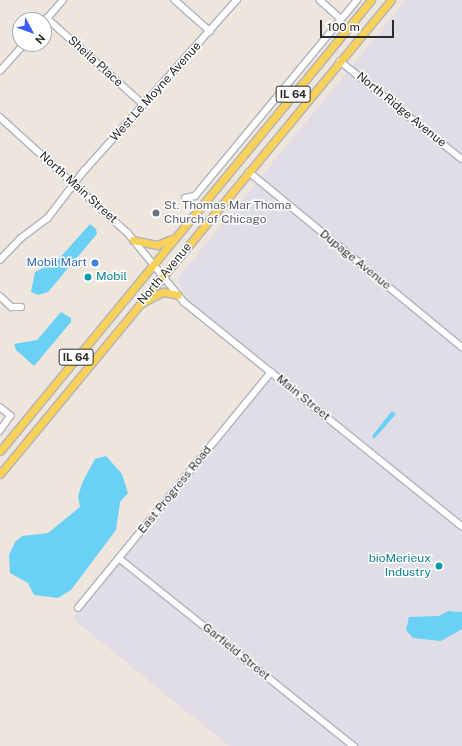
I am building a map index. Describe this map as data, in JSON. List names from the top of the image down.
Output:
{
  "streets": {
    "main road": ["IL 64", "North Avenue"],
    "street": [
      "Sheila Place",
      "West Le Moyne Avenue",
      "North Ridge Avenue",
      "North Main Street",
      "Dupage Avenue",
      "Main Street",
      "East Progress Road",
      "Garfield Street"
    ]
  },
  "crossings": [
    ["Sheila Place", "West Le Moyne Avenue"],
    ["West Le Moyne Avenue", "North Main Street"],
    ["North Ridge Avenue", "North Avenue"],
    ["North Main Street", "North Avenue"],
    ["North Main Street", "Main Street"],
    ["Dupage Avenue", "North Avenue"],
    ["North Avenue", "Main Street"],
    ["Main Street", "East Progress Road"],
    ["East Progress Road", "Garfield Street"]
  ],
  "places": [
    "St. Thomas Mar Thoma Church of Chicago",
    "Mobil Mart",
    "Mobil",
    "bioMerieux Industry"
  ],
  "scale_bar": "100 m",
  "north": "bottom right"
}
